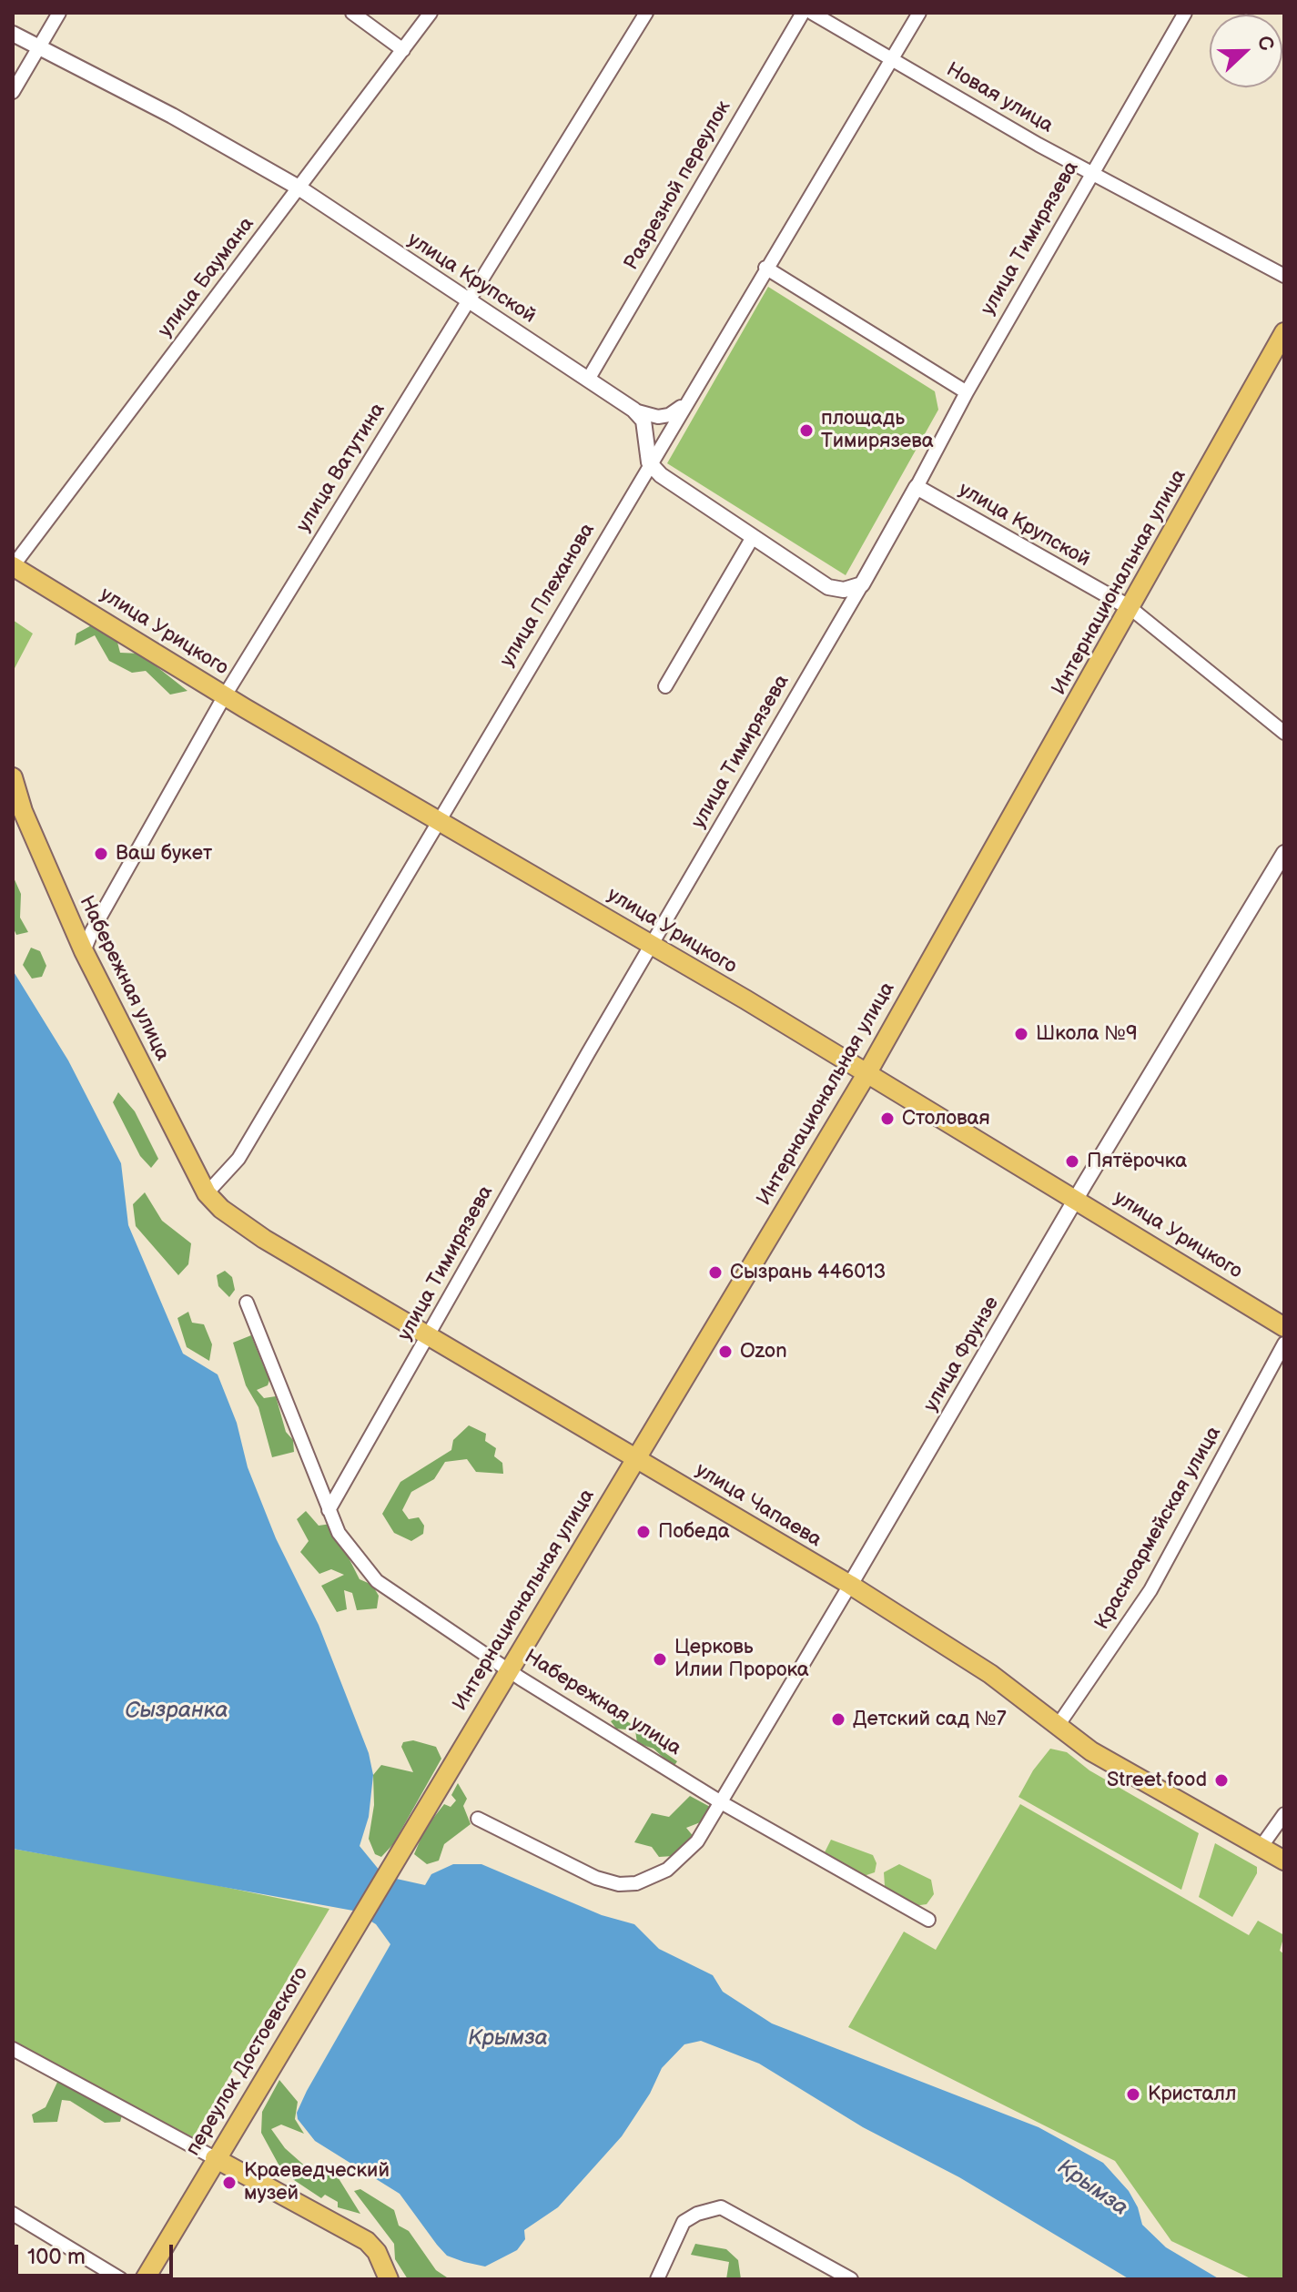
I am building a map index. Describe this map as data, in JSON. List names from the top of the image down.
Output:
{
  "streets": {
    "main road": [
      "Интернациональная улица",
      "улица Урицкого",
      "Набережная улица",
      "улица Чапаева",
      "переулок Достоевского"
    ],
    "street": [
      "Новая улица",
      "Разрезной переулок",
      "улица Тимирязева",
      "улица Баумана",
      "улица Крупской",
      "улица Ватутина",
      "улица Плеханова",
      "улица Фрунзе",
      "Красноармейская улица"
    ]
  },
  "crossings": [
    ["Новая улица", "улица Тимирязева"],
    ["Новая улица", "улица Плеханова"],
    ["Разрезной переулок", "улица Крупской"],
    ["улица Тимирязева", "улица Крупской"],
    ["улица Тимирязева", "улица Урицкого"],
    ["улица Тимирязева", "Набережная улица"],
    ["улица Тимирязева", "улица Чапаева"],
    ["улица Баумана", "улица Крупской"],
    ["улица Баумана", "улица Урицкого"],
    ["улица Крупской", "улица Ватутина"],
    ["улица Крупской", "Интернациональная улица"],
    ["улица Ватутина", "улица Урицкого"],
    ["улица Ватутина", "Набережная улица"],
    ["Интернациональная улица", "улица Урицкого"],
    ["Интернациональная улица", "Набережная улица"],
    ["Интернациональная улица", "улица Чапаева"],
    ["Интернациональная улица", "переулок Достоевского"],
    ["улица Плеханова", "улица Урицкого"],
    ["улица Плеханова", "Набережная улица"],
    ["улица Плеханова", "улица Чапаева"],
    ["улица Урицкого", "улица Фрунзе"],
    ["Набережная улица", "улица Фрунзе"],
    ["Набережная улица", "улица Чапаева"],
    ["улица Фрунзе", "улица Чапаева"],
    ["улица Чапаева", "Красноармейская улица"]
  ],
  "water": ["Сызранка", "Крымза"],
  "places": [
    "площадь Тимирязева",
    "Ваш букет",
    "Школа №9",
    "Столовая",
    "Пятёрочка",
    "Сызрань 446013",
    "Ozon",
    "Победа",
    "Церковь Илии Пророка",
    "Детский сад №7",
    "Street food",
    "Кристалл",
    "Краеведческий музей"
  ],
  "scale_bar": "100 m",
  "north": "right"
}
